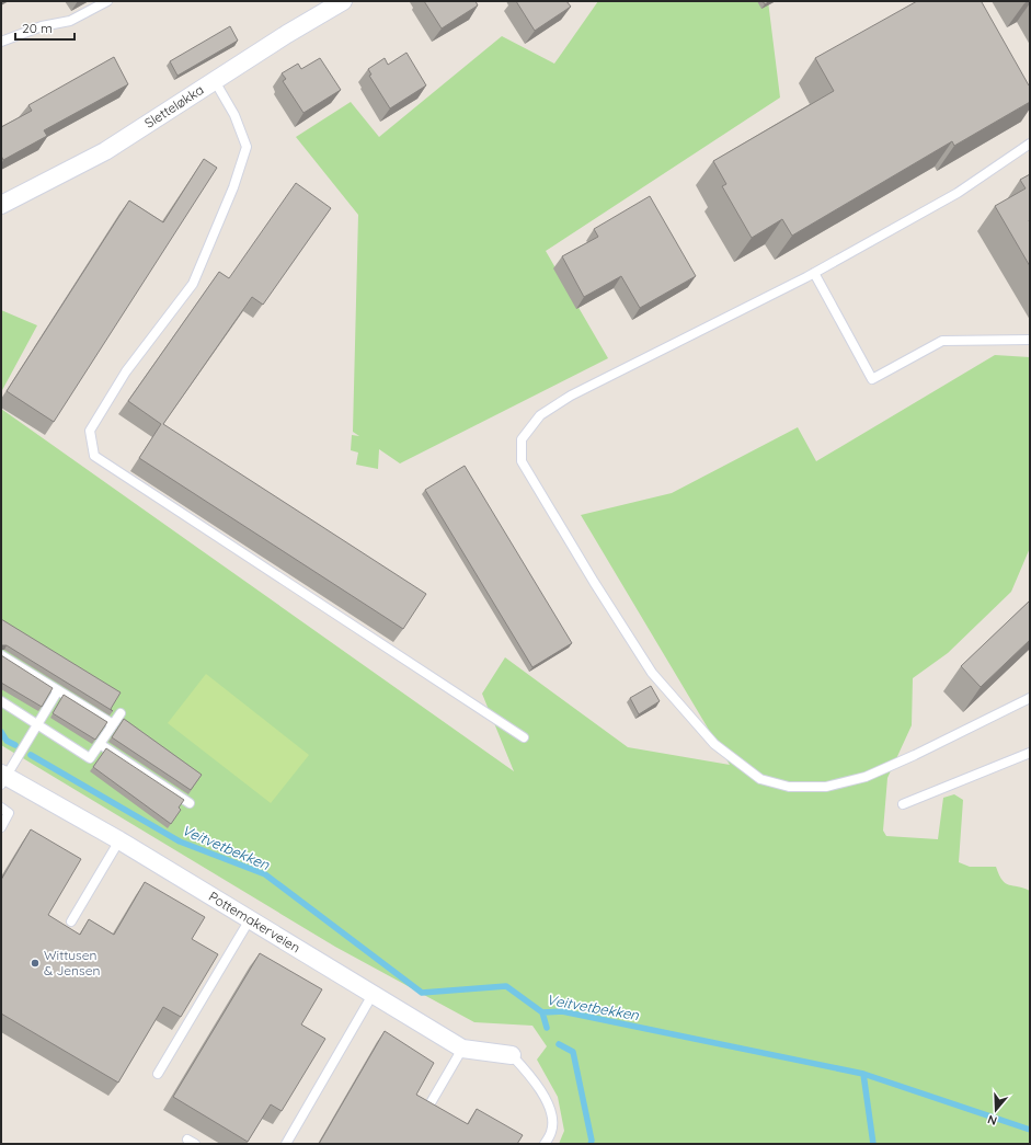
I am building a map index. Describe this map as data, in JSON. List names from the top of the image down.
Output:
{
  "streets": {
    "street": ["Sletteløkka", "Pottemakerveien"]
  },
  "water": ["Veitvetbekken"],
  "places": ["Wittusen & Jensen"],
  "scale_bar": "20 m",
  "north": "bottom"
}
